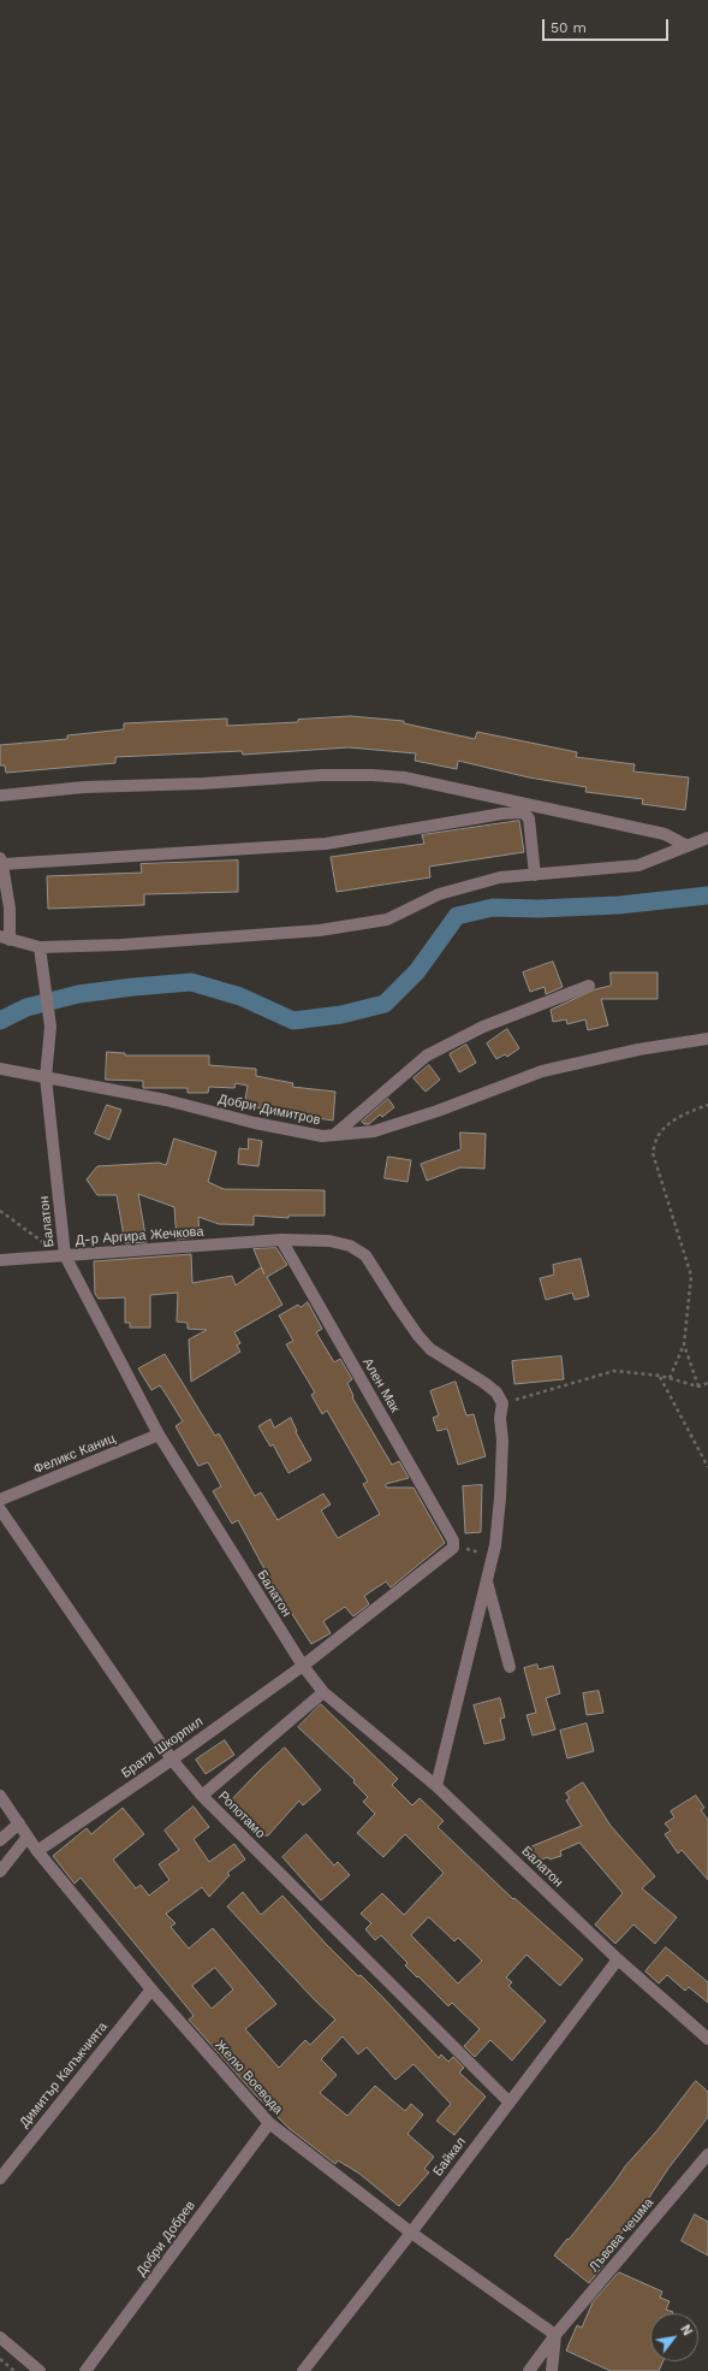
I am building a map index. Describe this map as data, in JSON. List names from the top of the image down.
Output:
{
  "streets": {
    "street": [
      "Добри Димитров",
      "Балатон",
      "Д-р Аргира Жечкова",
      "Ален Мак",
      "Феликс Каниц",
      "Братя Шкорпил",
      "Ропотамо",
      "Димитър Калъкчията",
      "Желю Воевода",
      "Байкал",
      "Лъвова чешма",
      "Добри Добрев"
    ]
  },
  "crossings": [
    ["Добри Димитров", "Балатон"],
    ["Балатон", "Д-р Аргира Жечкова"],
    ["Балатон", "Феликс Каниц"],
    ["Балатон", "Братя Шкорпил"],
    ["Балатон", "Байкал"],
    ["Д-р Аргира Жечкова", "Ален Мак"],
    ["Ален Мак", "Братя Шкорпил"],
    ["Братя Шкорпил", "Ропотамо"],
    ["Братя Шкорпил", "Желю Воевода"],
    ["Ропотамо", "Байкал"],
    ["Димитър Калъкчията", "Желю Воевода"],
    ["Желю Воевода", "Байкал"],
    ["Желю Воевода", "Лъвова чешма"],
    ["Желю Воевода", "Добри Добрев"]
  ],
  "scale_bar": "50 m",
  "north": "top right"
}
